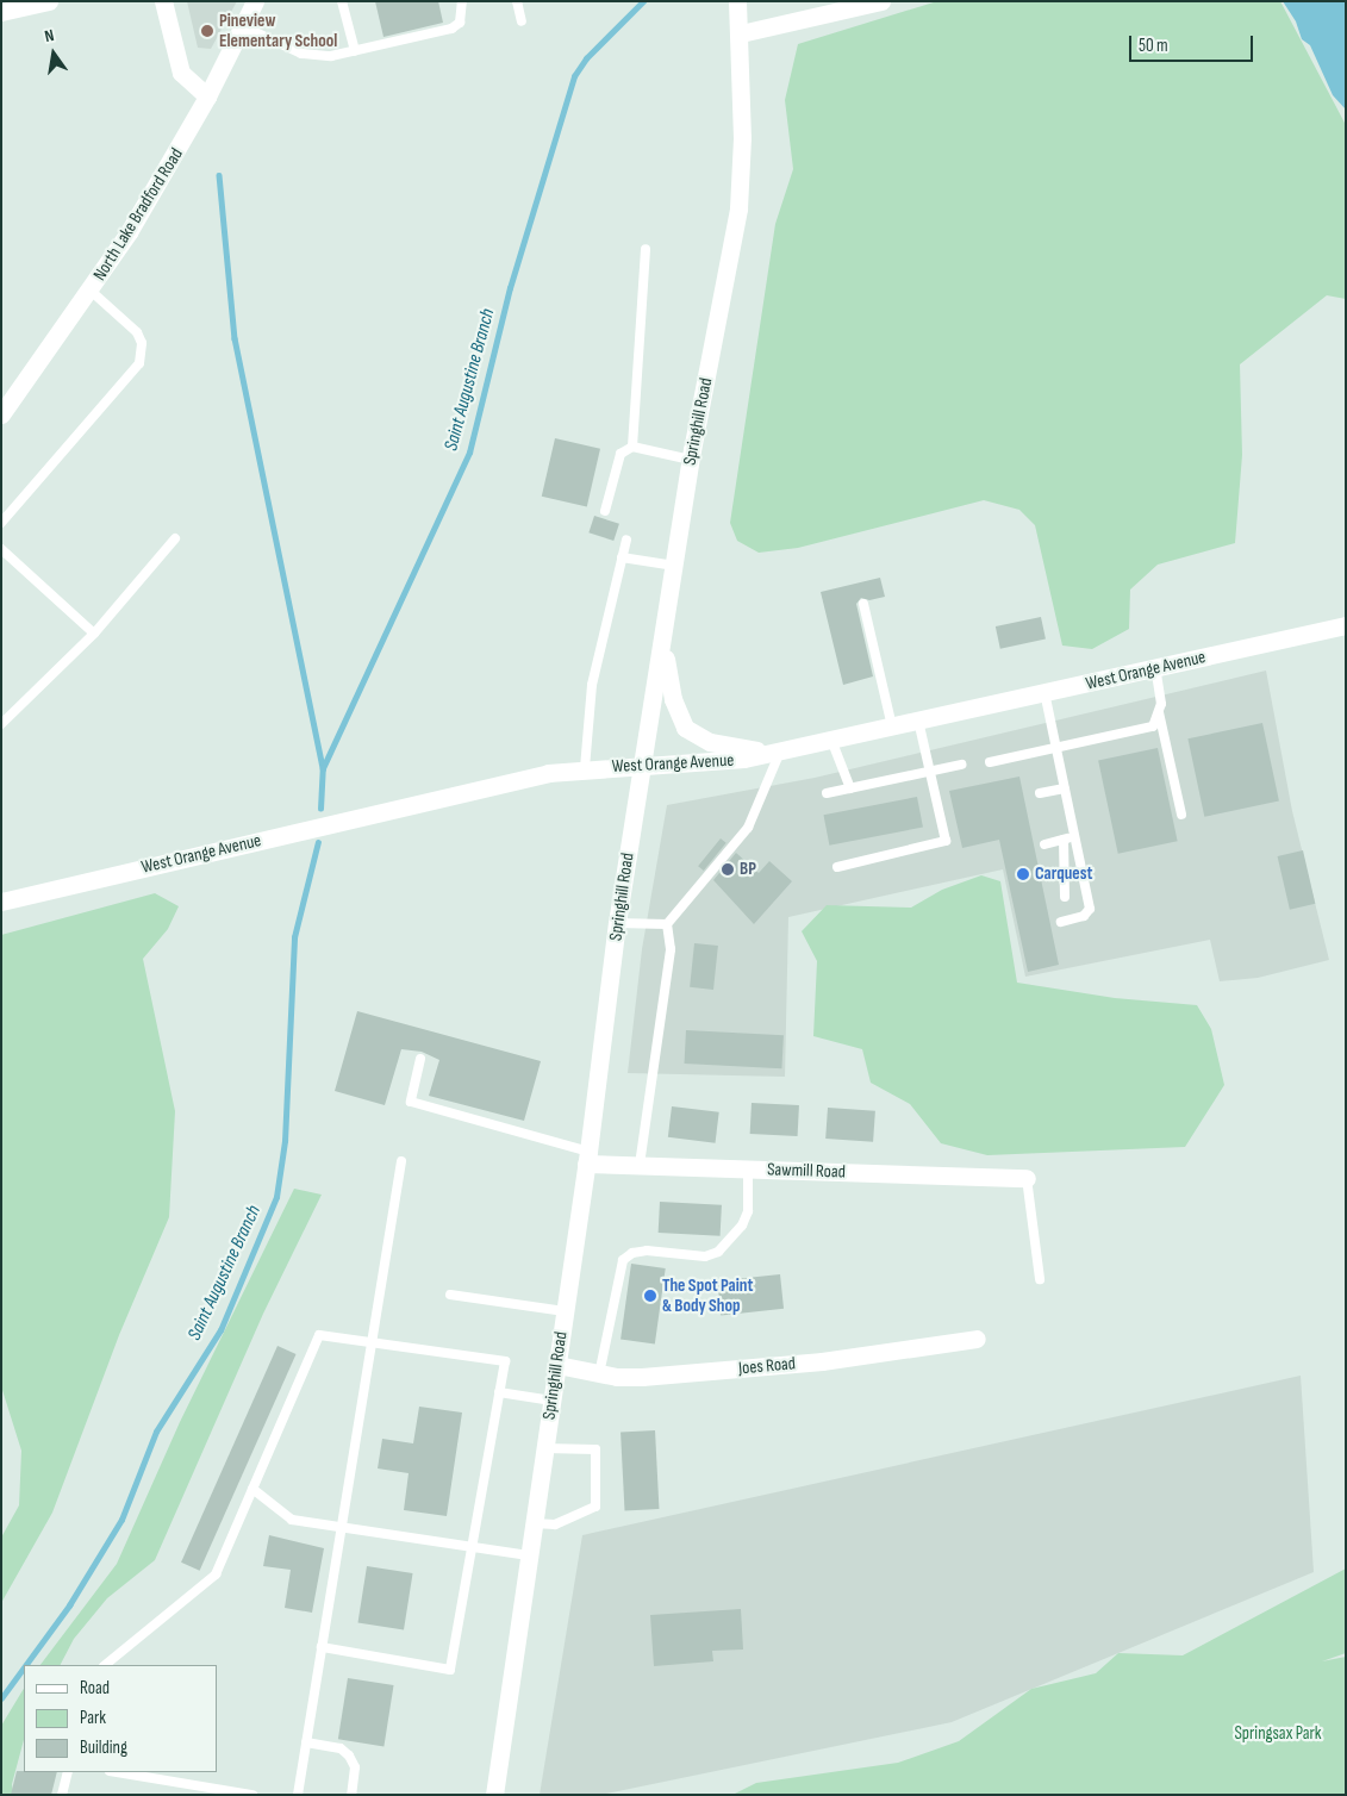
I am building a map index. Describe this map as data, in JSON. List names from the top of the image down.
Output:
{
  "streets": {
    "main road": [
      "North Lake Bradford Road",
      "Springhill Road",
      "West Orange Avenue",
      "Sawmill Road",
      "Joes Road"
    ]
  },
  "crossings": [
    ["Springhill Road", "West Orange Avenue"],
    ["Springhill Road", "Sawmill Road"],
    ["Springhill Road", "Joes Road"]
  ],
  "water": ["Saint Augustine Branch"],
  "parks": ["Springsax Park"],
  "places": [
    "Pineview Elementary School",
    "BP",
    "Carquest",
    "The Spot Paint & Body Shop"
  ],
  "legend": ["Road", "Park", "Building"],
  "scale_bar": "50 m",
  "north": "top"
}
